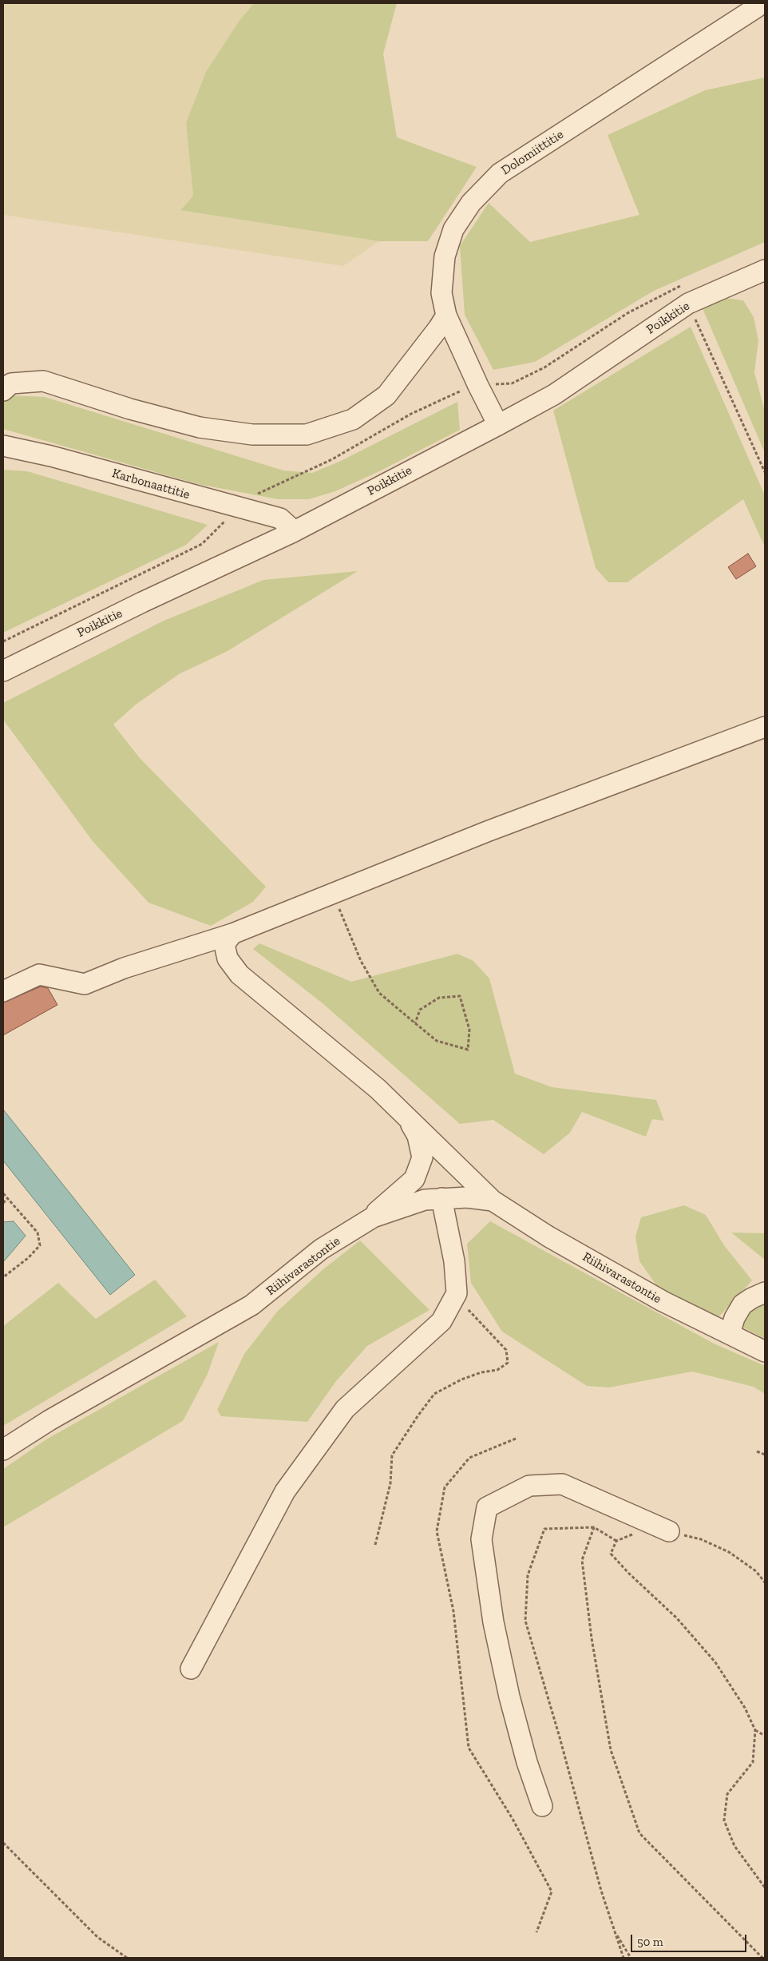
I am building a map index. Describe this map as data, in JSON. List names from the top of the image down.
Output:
{
  "streets": {
    "street": [
      "Dolomiittitie",
      "Poikkitie",
      "Karbonaattitie",
      "Riihivarastontie"
    ]
  },
  "crossings": [
    ["Dolomiittitie", "Poikkitie"],
    ["Poikkitie", "Karbonaattitie"]
  ],
  "scale_bar": "50 m"
}
